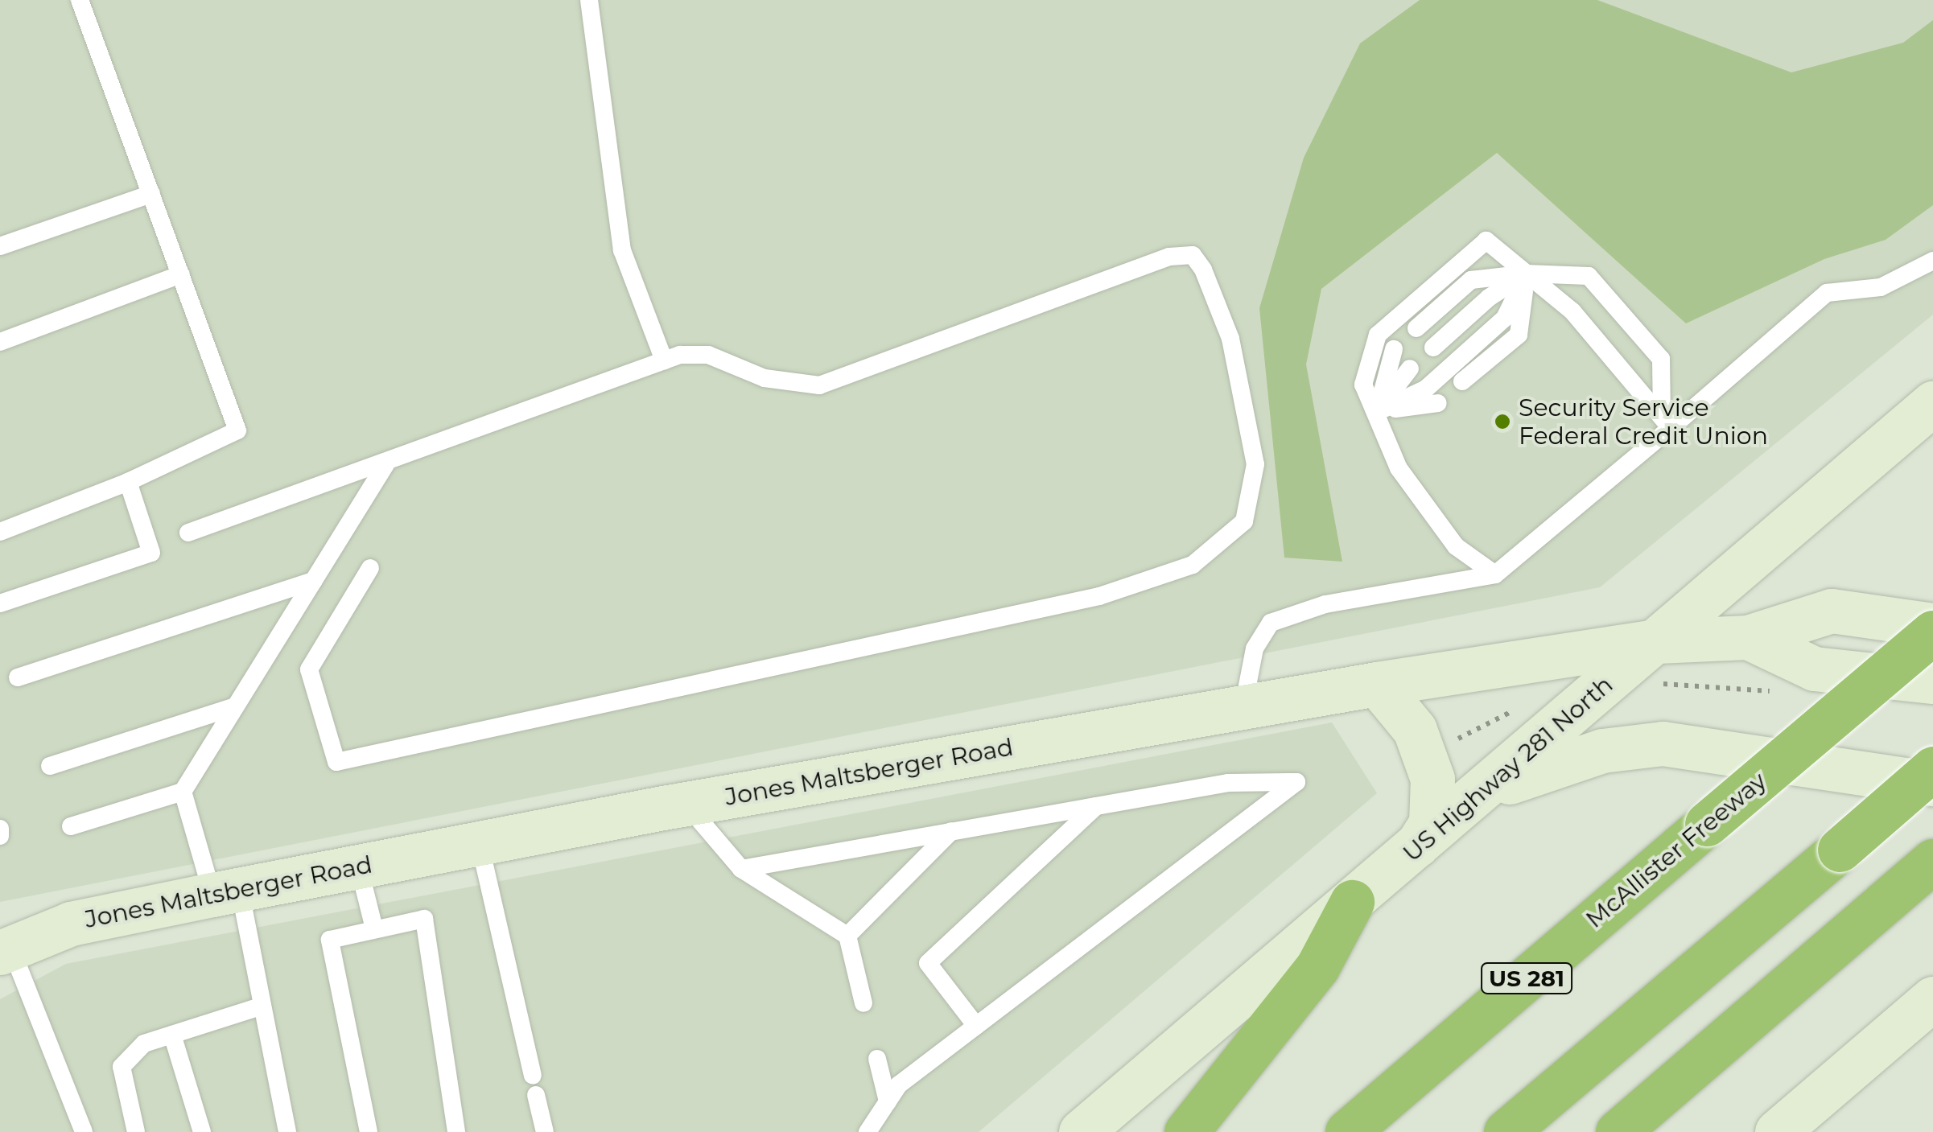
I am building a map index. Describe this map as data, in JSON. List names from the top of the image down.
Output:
{
  "streets": {
    "highway": ["McAllister Freeway", "US 281"],
    "street": ["US Highway 281 North", "Jones Maltsberger Road"]
  },
  "crossings": [
    ["US Highway 281 North", "Jones Maltsberger Road"]
  ],
  "places": ["Security Service Federal Credit Union"]
}
